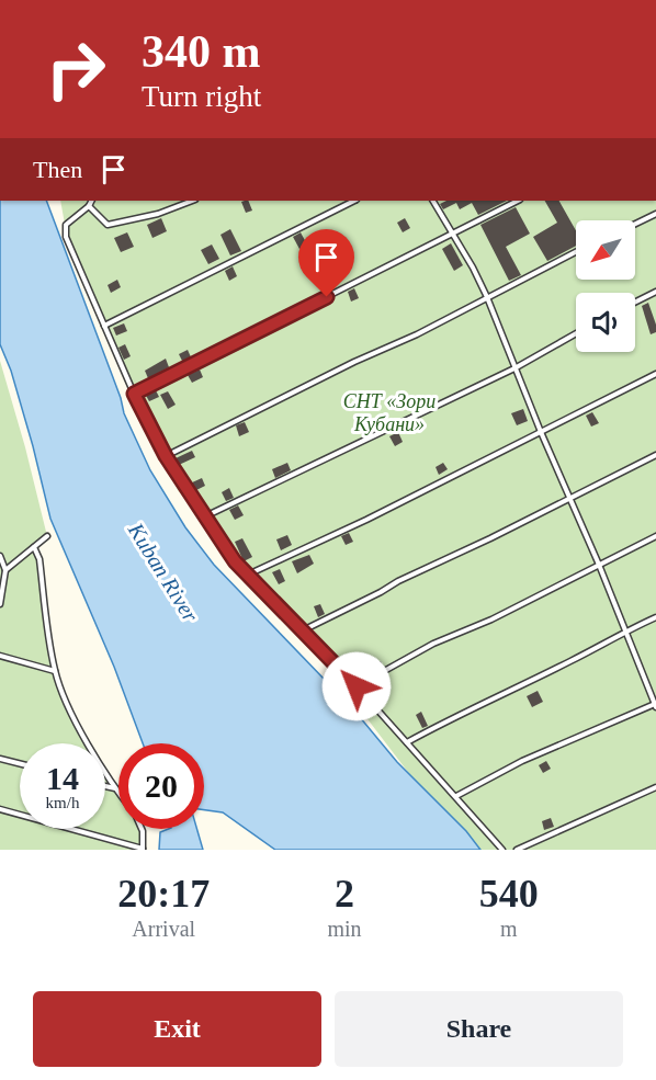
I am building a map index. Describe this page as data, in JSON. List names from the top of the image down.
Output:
{
  "water": ["Kuban River"],
  "parks": ["СНТ «Зори Кубани»"],
  "north": "bottom left",
  "page": {
    "turn": ["340 m", "Turn right"],
    "then": "Then",
    "speed": "14 km/h",
    "limit": "20",
    "eta": [
      "20:17",
      "Arrival",
      "2",
      "min",
      "540",
      "m"
    ],
    "buttons": ["Exit", "Share"]
  }
}
